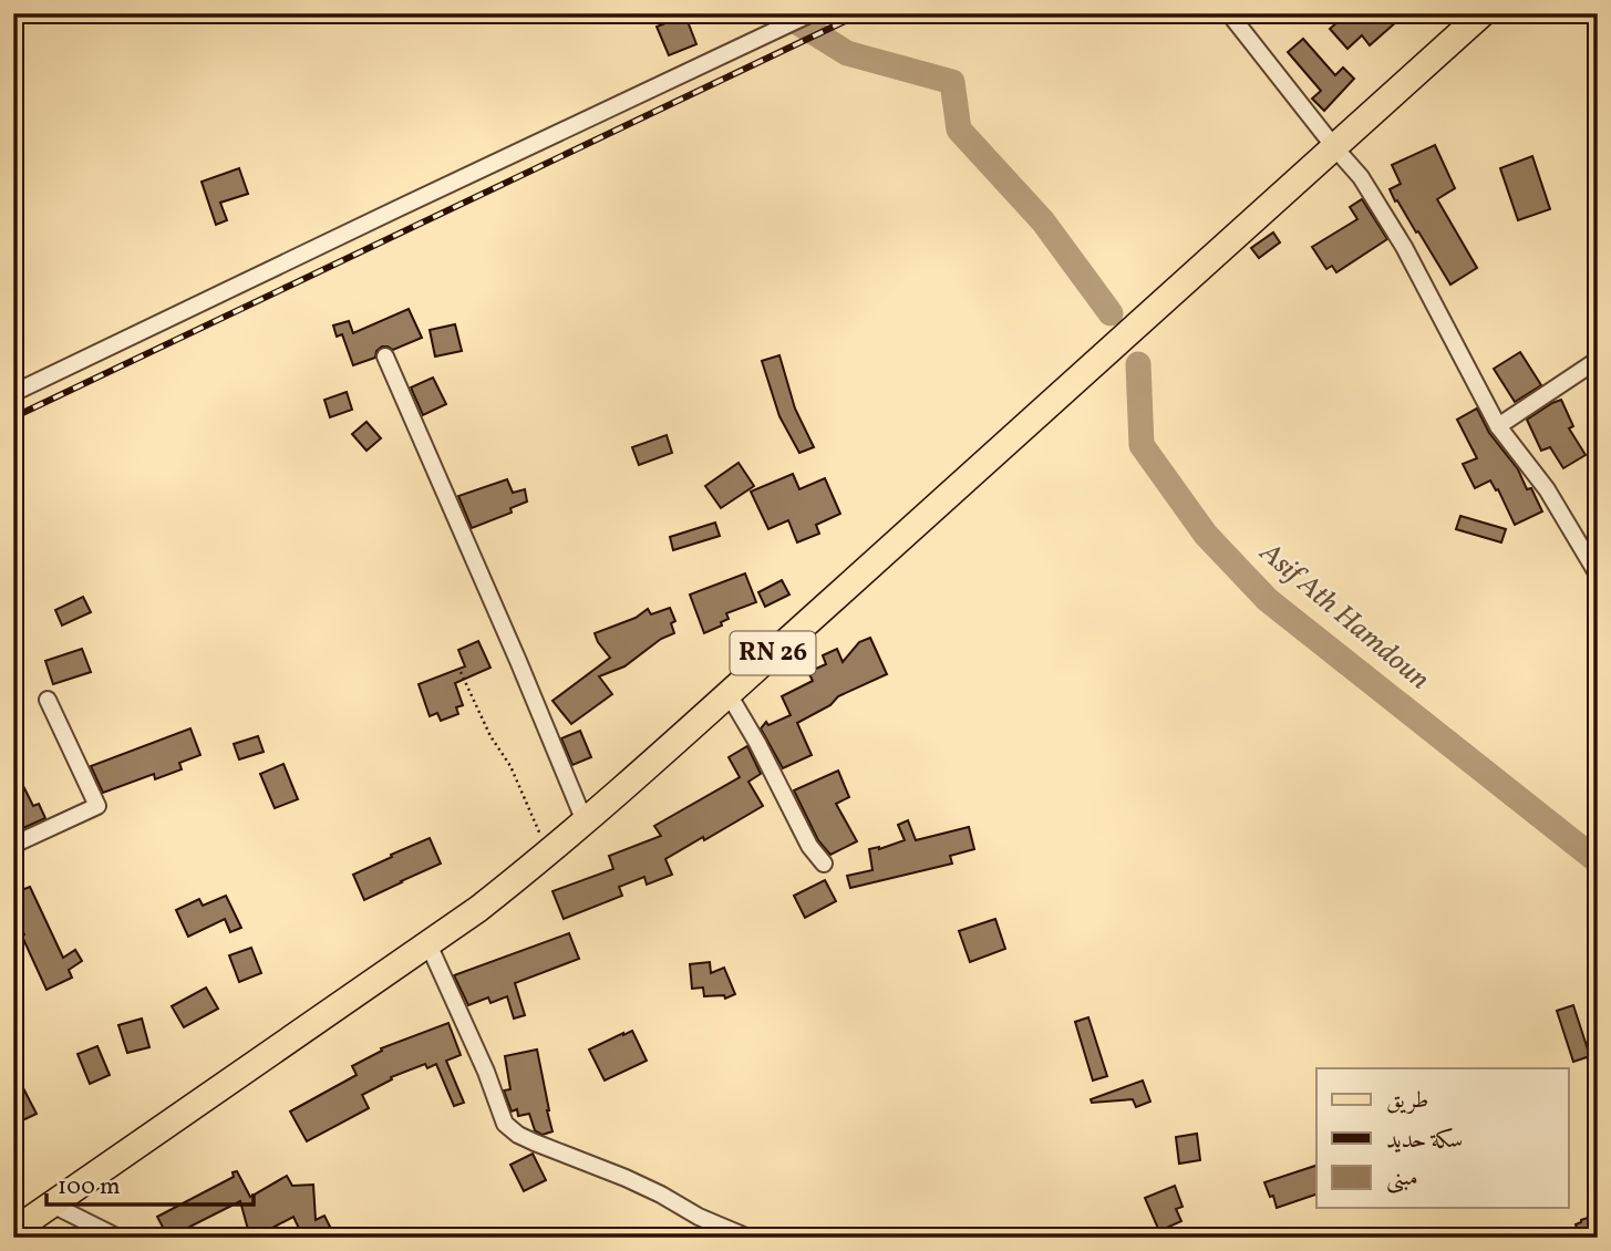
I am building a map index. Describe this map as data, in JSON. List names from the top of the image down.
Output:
{
  "streets": {
    "main road": ["RN 26"]
  },
  "water": ["Asif Ath Hamdoun"],
  "legend": ["طريق", "سكة حديد", "مبنى"],
  "scale_bar": "100 m"
}
